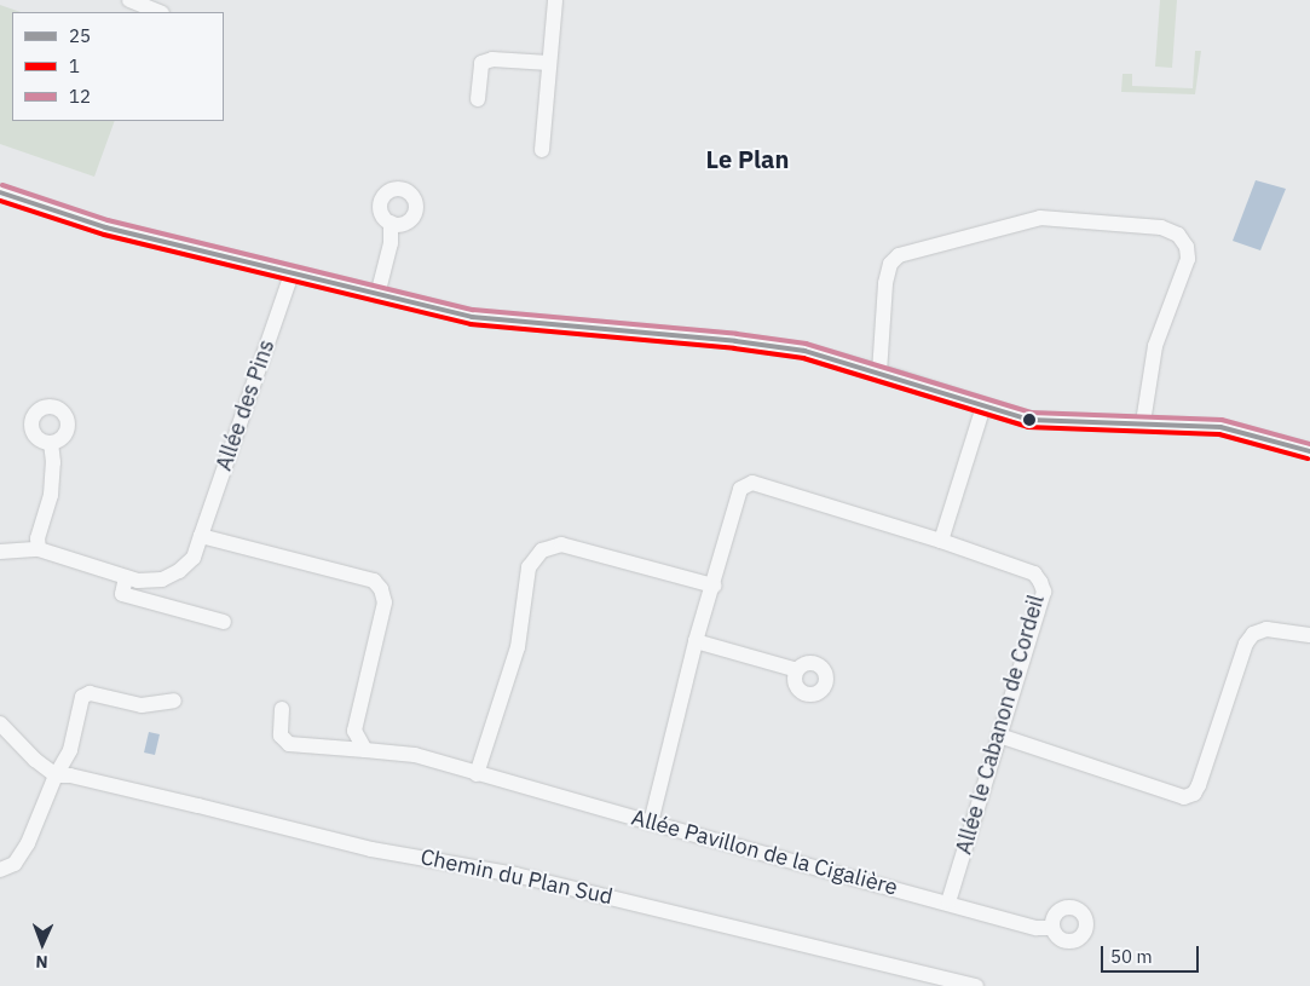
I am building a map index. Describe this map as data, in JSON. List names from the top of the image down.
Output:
{
  "streets": {
    "street": [
      "Allée des Pins",
      "Allée le Cabanon de Cordeil",
      "Allée Pavillon de la Cigalière",
      "Chemin du Plan Sud"
    ]
  },
  "crossings": [
    ["Allée le Cabanon de Cordeil", "Allée Pavillon de la Cigalière"]
  ],
  "districts": ["Le Plan"],
  "lines": ["transit line 12", "transit line 25", "transit line 1"],
  "legend": ["25", "1", "12"],
  "scale_bar": "50 m",
  "north": "bottom"
}
